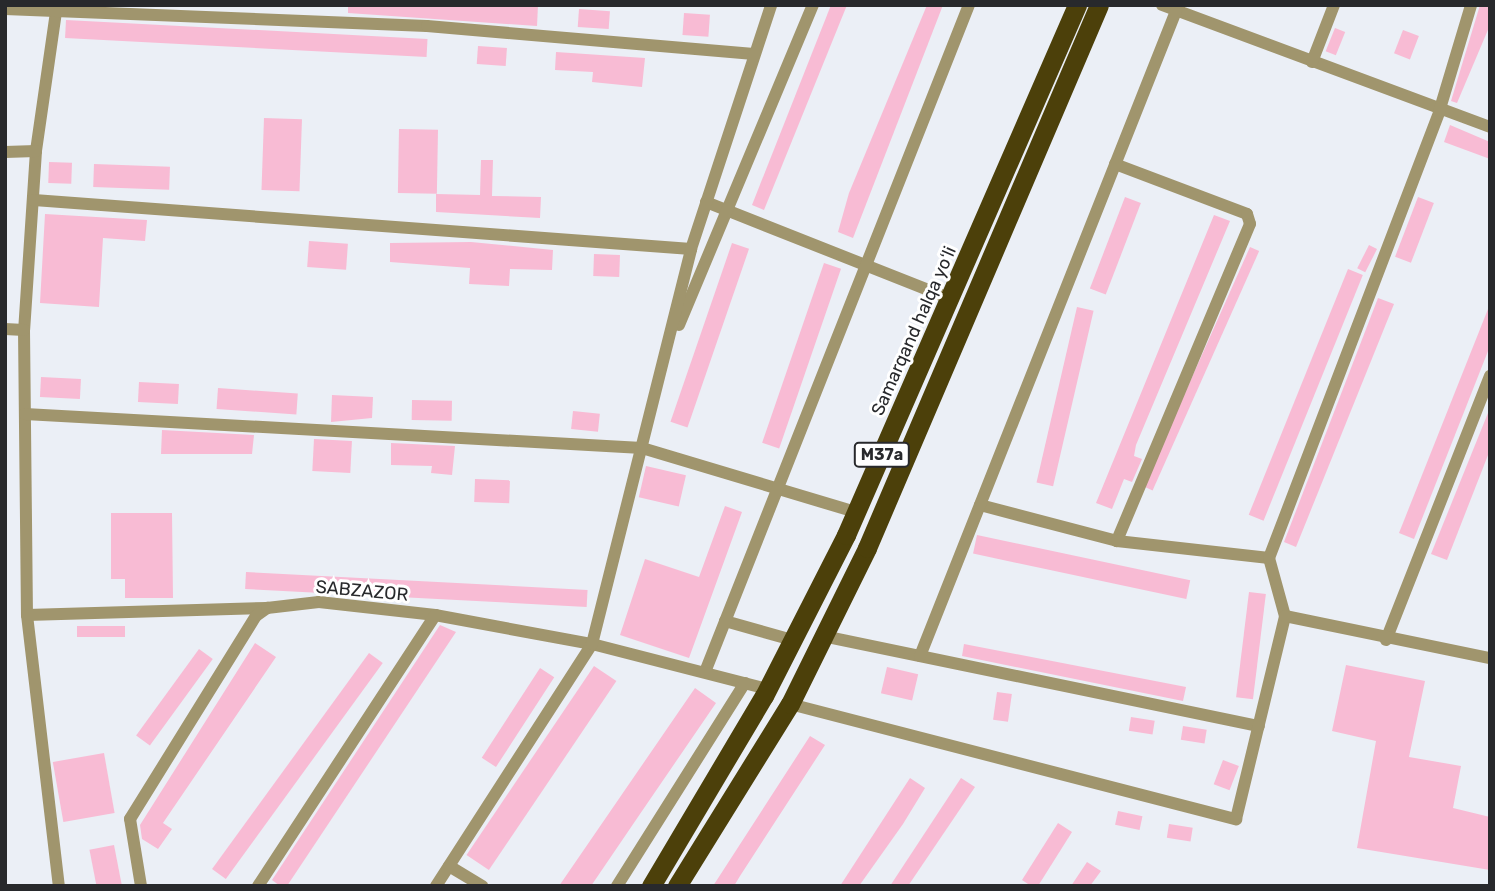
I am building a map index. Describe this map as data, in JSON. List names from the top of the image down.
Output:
{
  "streets": {
    "highway": ["Samarqand halqa yoʻli", "M37a"],
    "street": ["SABZAZOR"]
  },
  "crossings": [
    ["Samarqand halqa yoʻli", "SABZAZOR"]
  ]
}
